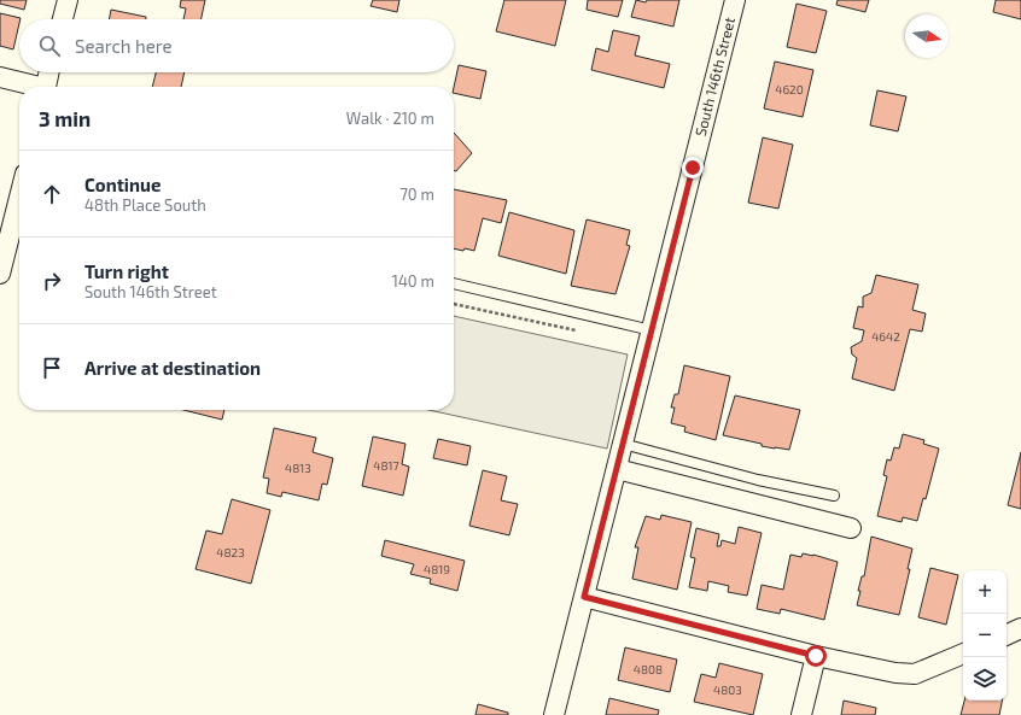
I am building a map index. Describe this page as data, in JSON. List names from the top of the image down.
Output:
{
  "streets": {
    "street": ["South 146th Street"]
  },
  "house_numbers": [
    "4620",
    "4642",
    "4817",
    "4813",
    "4823",
    "4819",
    "4808",
    "4803"
  ],
  "north": "right",
  "page": {
    "search": "Search here",
    "heading": ["3 min", "Walk · 210 m"],
    "list": [
      ["Continue", "48th Place South", "70 m"],
      ["Turn right", "South 146th Street", "140 m"],
      "Arrive at destination"
    ],
    "map_buttons": ["+", "−"]
  }
}
